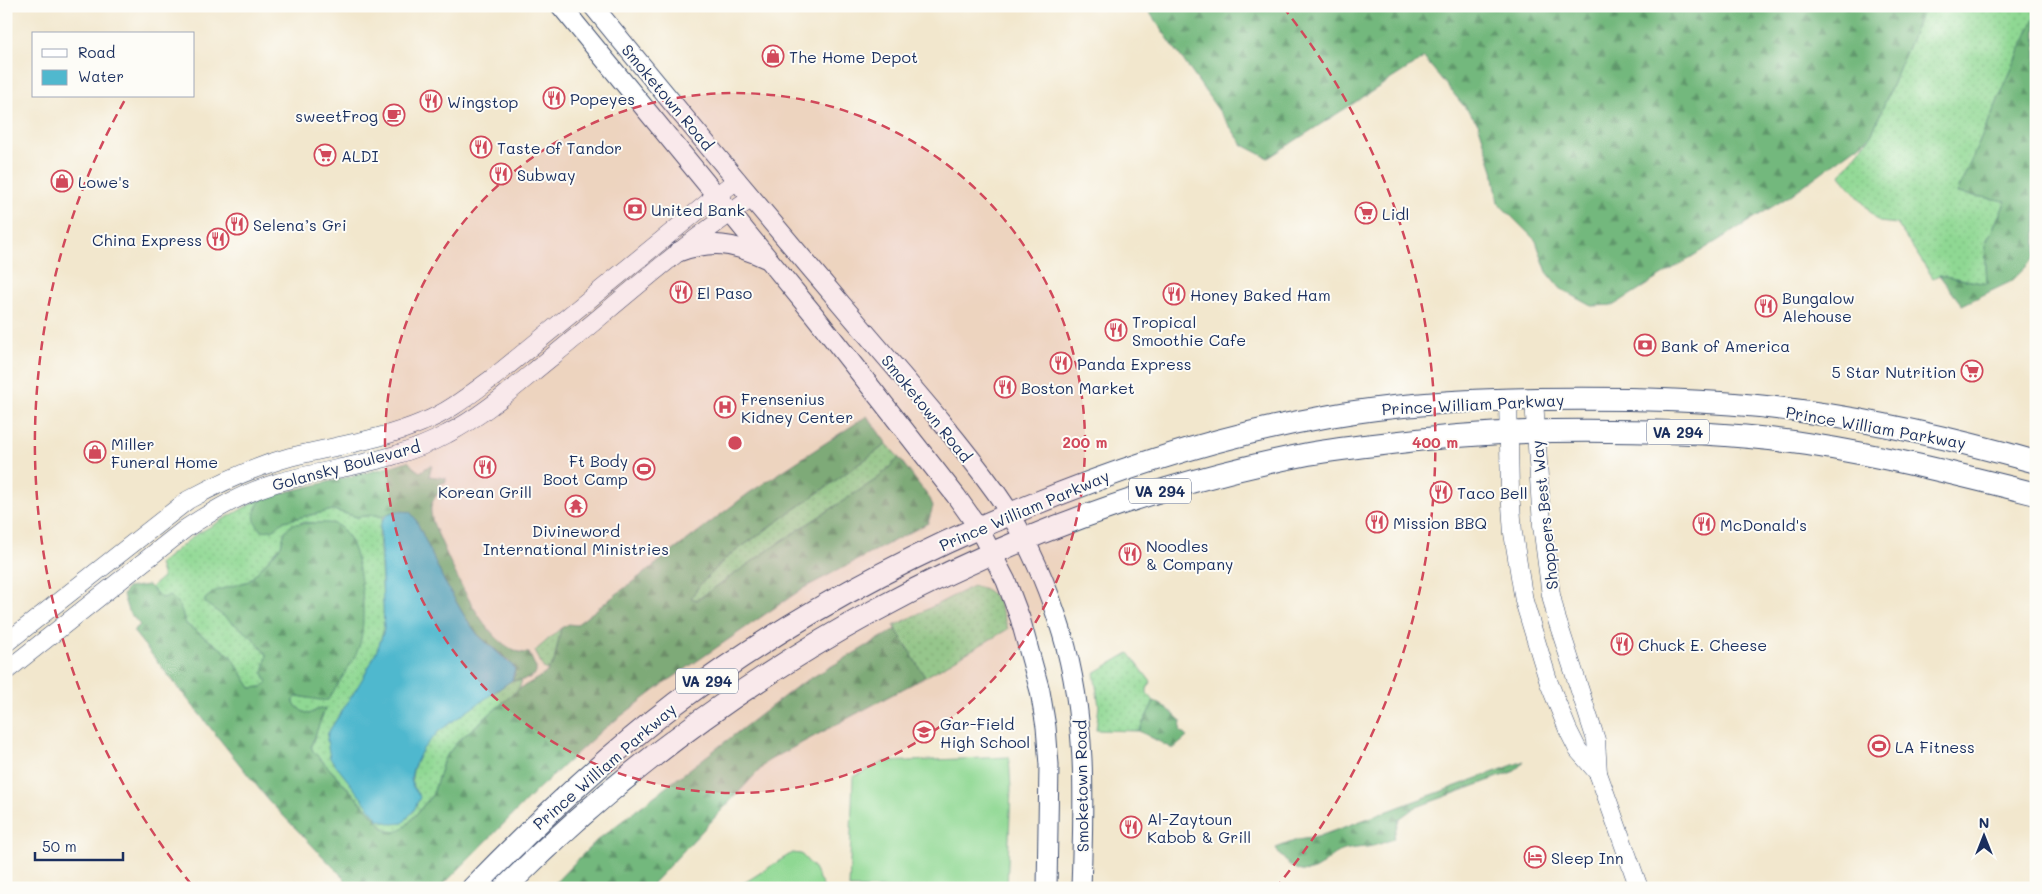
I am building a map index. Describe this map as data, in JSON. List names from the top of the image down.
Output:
{
  "streets": {
    "highway": ["Prince William Parkway", "VA 294"],
    "main road": ["Smoketown Road"],
    "street": ["Golansky Boulevard", "Shoppers Best Way"]
  },
  "crossings": [
    ["Smoketown Road", "Prince William Parkway"],
    ["Smoketown Road", "Golansky Boulevard"],
    ["Prince William Parkway", "Shoppers Best Way"]
  ],
  "places": {
    "shop": ["The Home Depot", "Lowe's", "Miller Funeral Home"],
    "restaurant": [
      "Popeyes",
      "Wingstop",
      "Taste of Tandor",
      "Subway",
      "Selena’s Gri",
      "China Express",
      "El Paso",
      "Honey Baked Ham",
      "Bungalow Alehouse",
      "Tropical Smoothie Cafe",
      "Panda Express",
      "Boston Market",
      "Korean Grill",
      "Taco Bell",
      "Mission BBQ",
      "McDonald's",
      "Noodles & Company",
      "Chuck E. Cheese",
      "Al-Zaytoun Kabob & Grill"
    ],
    "cafe": ["sweetFrog"],
    "supermarket": ["ALDI", "Lidl", "5 Star Nutrition"],
    "bank": ["United Bank", "Bank of America"],
    "hospital": ["Frensenius Kidney Center"],
    "sports": ["Ft Body Boot Camp", "LA Fitness"],
    "temple": ["Divineword International Ministries"],
    "school or university": ["Gar-Field High School"],
    "hotel": ["Sleep Inn"]
  },
  "legend": ["Road", "Water"],
  "scale_bar": "50 m",
  "north": "top",
  "rings": ["200 m", "400 m"]
}
